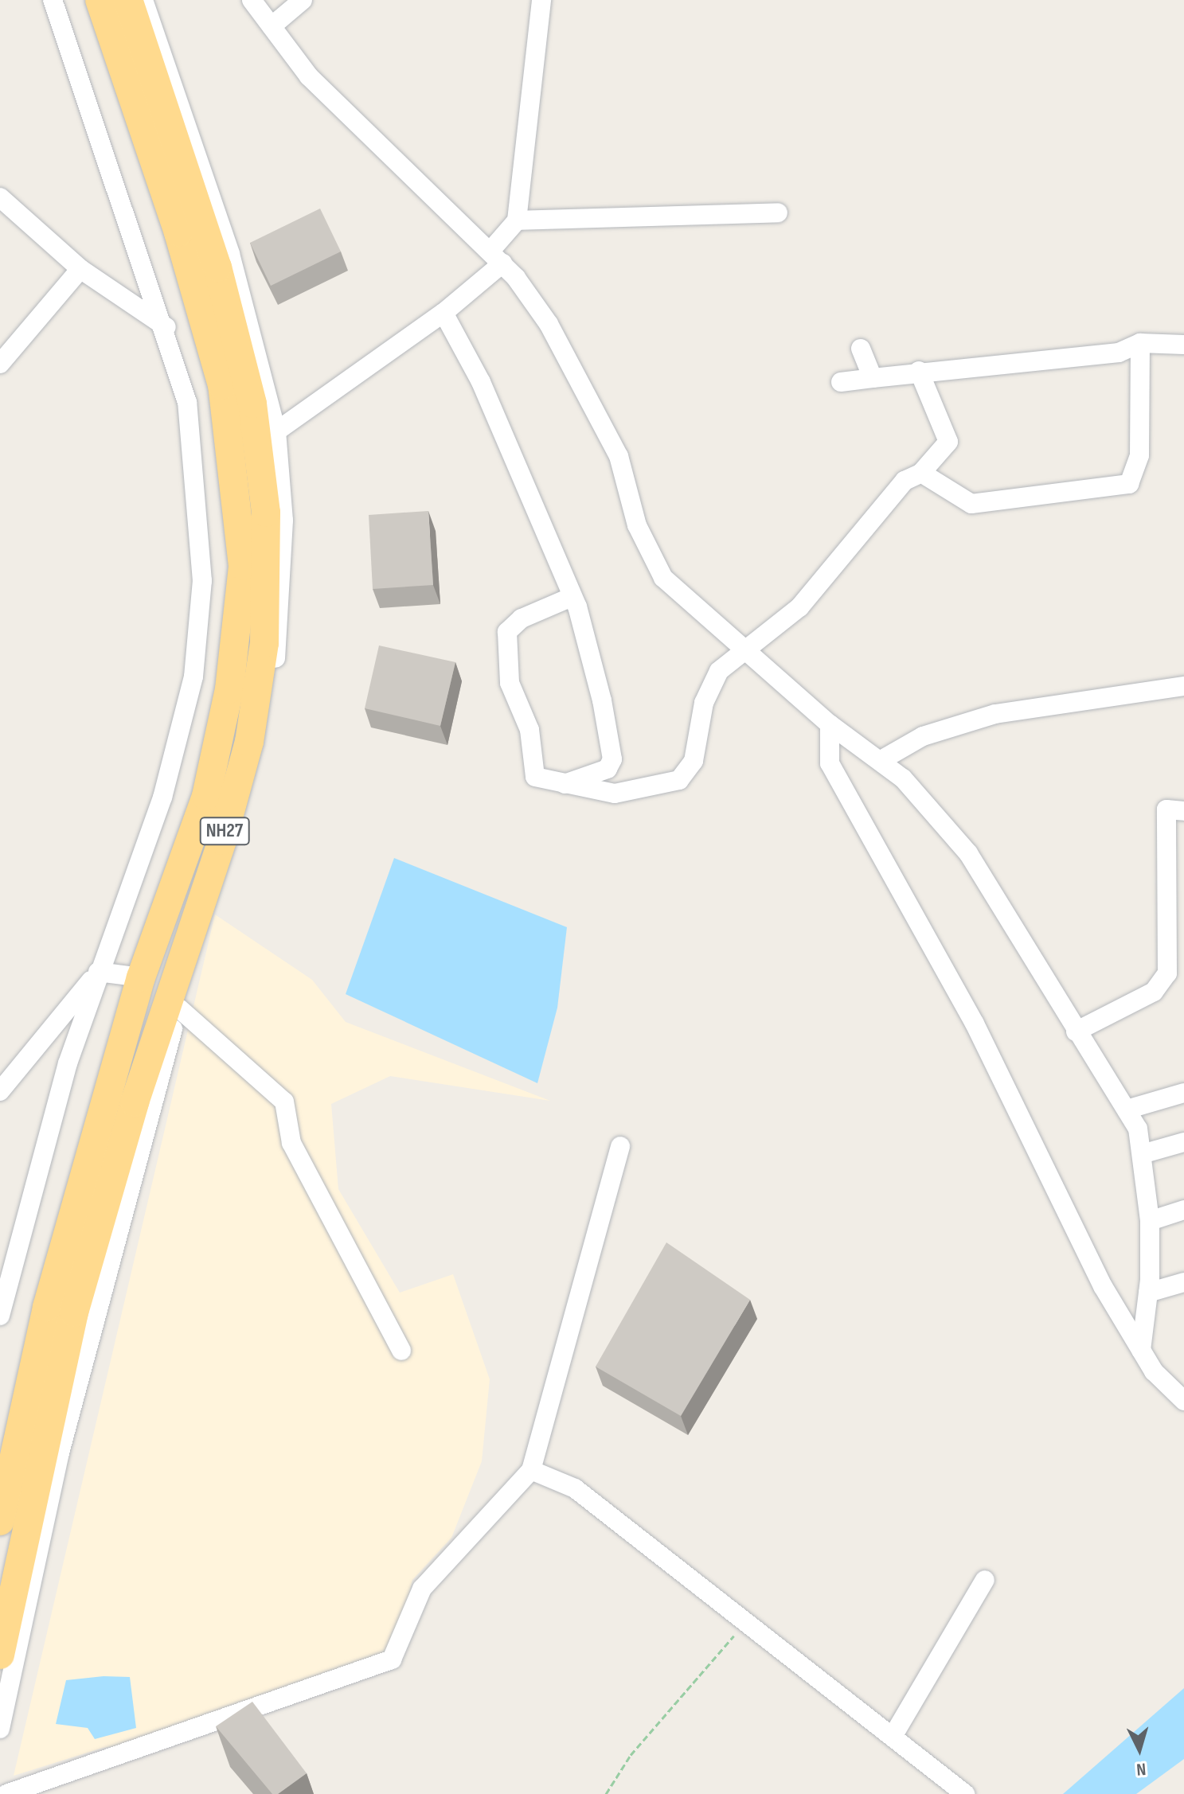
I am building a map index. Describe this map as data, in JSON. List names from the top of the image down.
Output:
{
  "streets": {
    "highway": ["NH27"]
  },
  "north": "bottom"
}
